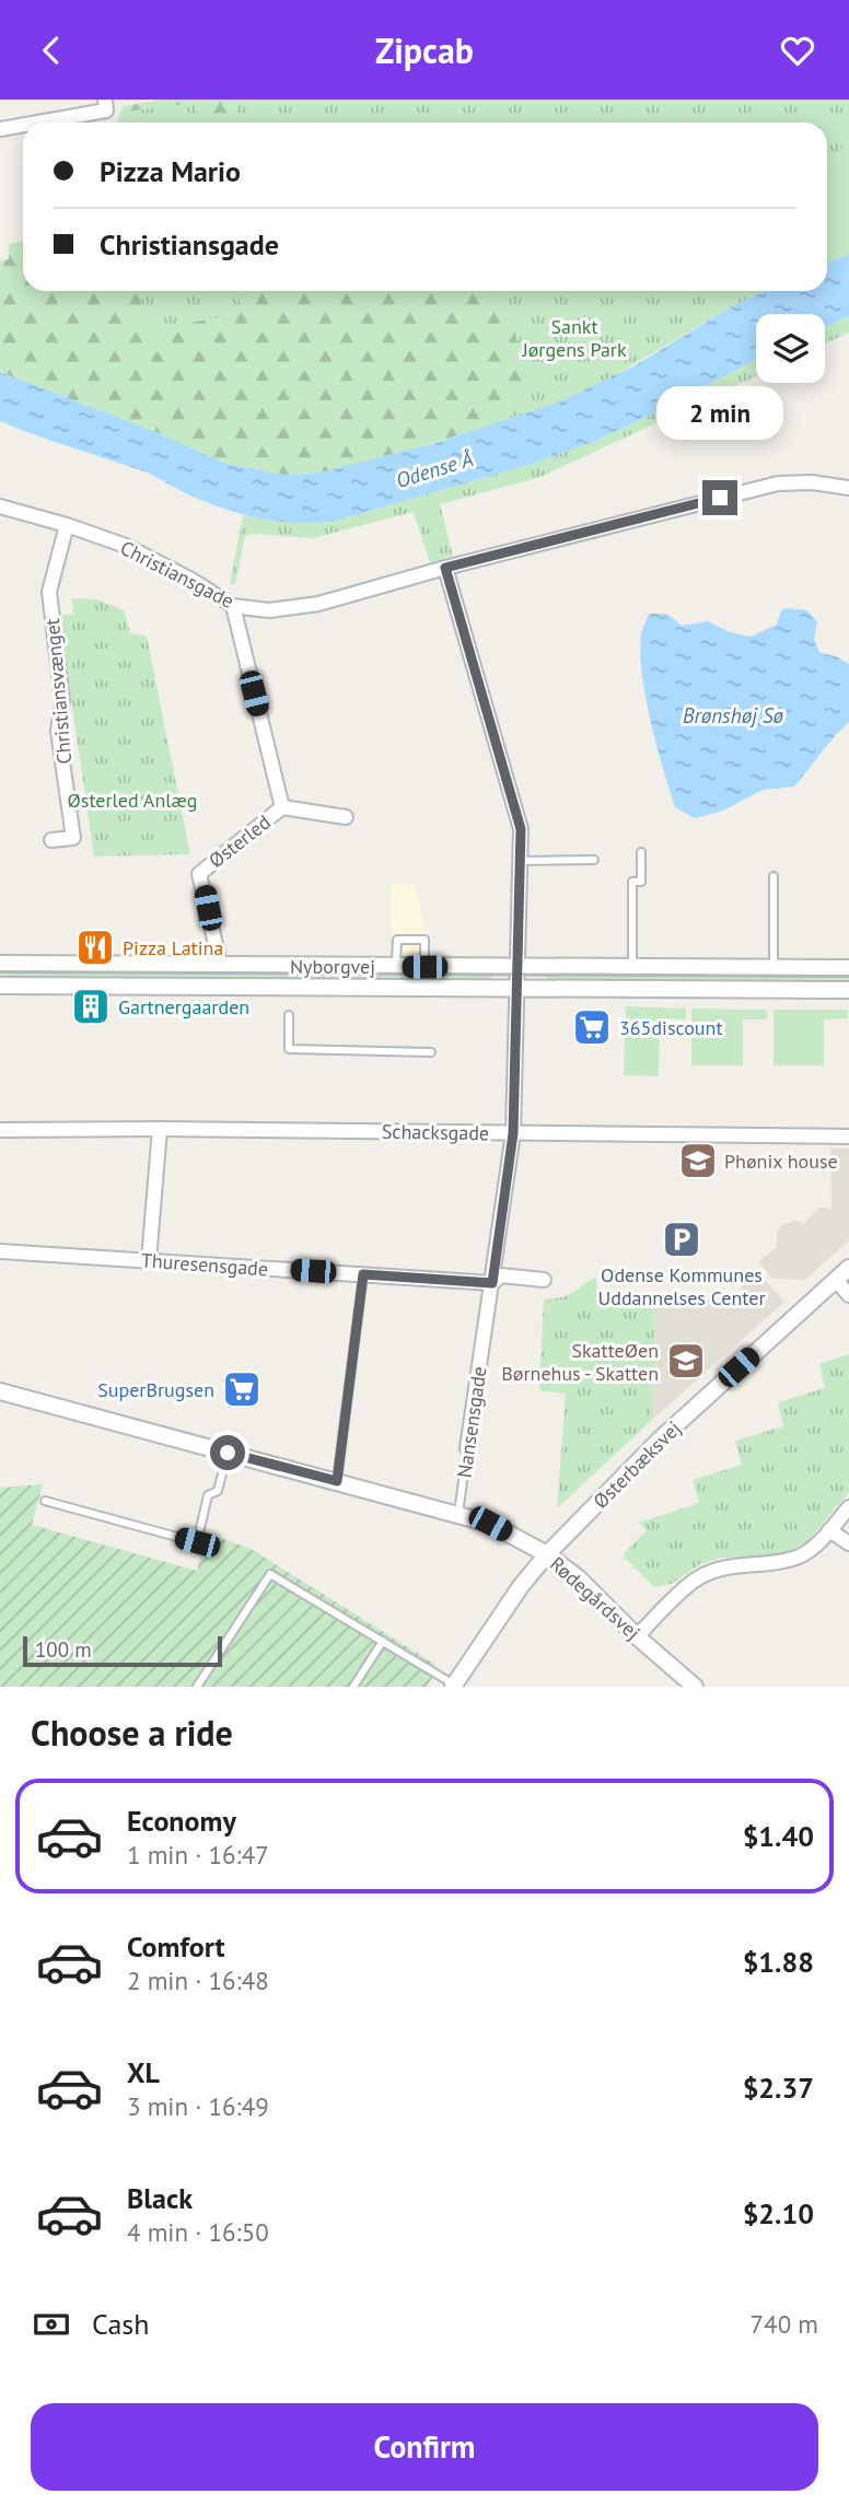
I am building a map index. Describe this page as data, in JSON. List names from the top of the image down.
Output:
{
  "streets": {
    "street": [
      "Christiansgade",
      "Christiansvænget",
      "Østerled",
      "Nyborgvej",
      "Schacksgade",
      "Thuresensgade",
      "Nansensgade",
      "Østerbæksvej",
      "Rødegårdsvej"
    ]
  },
  "crossings": [
    ["Christiansgade", "Christiansvænget"],
    ["Christiansgade", "Østerled"],
    ["Christiansgade", "Nansensgade"],
    ["Østerled", "Nyborgvej"],
    ["Nyborgvej", "Nansensgade"],
    ["Schacksgade", "Nansensgade"],
    ["Thuresensgade", "Nansensgade"],
    ["Nansensgade", "Rødegårdsvej"],
    ["Østerbæksvej", "Rødegårdsvej"]
  ],
  "water": ["Odense Å", "Brønshøj Sø"],
  "parks": ["Sankt Jørgens Park", "Østerled Anlæg"],
  "places": {
    "restaurant": ["Pizza Latina"],
    "building": ["Gartnergaarden"],
    "supermarket": ["365discount", "SuperBrugsen"],
    "school or university": ["Phønix house", "SkatteØen Børnehus - Skatten"],
    "parking": ["Odense Kommunes Uddannelses Center"]
  },
  "scale_bar": "100 m",
  "page": {
    "header": "Zipcab",
    "banner": ["Pizza Mario", "Christiansgade"],
    "bubble": "2 min",
    "scale": "100 m",
    "heading": "Choose a ride",
    "list": [
      {
        "name": "Economy",
        "note": "1 min · 16:47",
        "value": "$1.40"
      },
      {
        "name": "Comfort",
        "note": "2 min · 16:48",
        "value": "$1.88"
      },
      {
        "name": "XL",
        "note": "3 min · 16:49",
        "value": "$2.37"
      },
      {
        "name": "Black",
        "note": "4 min · 16:50",
        "value": "$2.10"
      }
    ],
    "pay": ["Cash", "740 m"],
    "buttons": "Confirm"
  }
}
